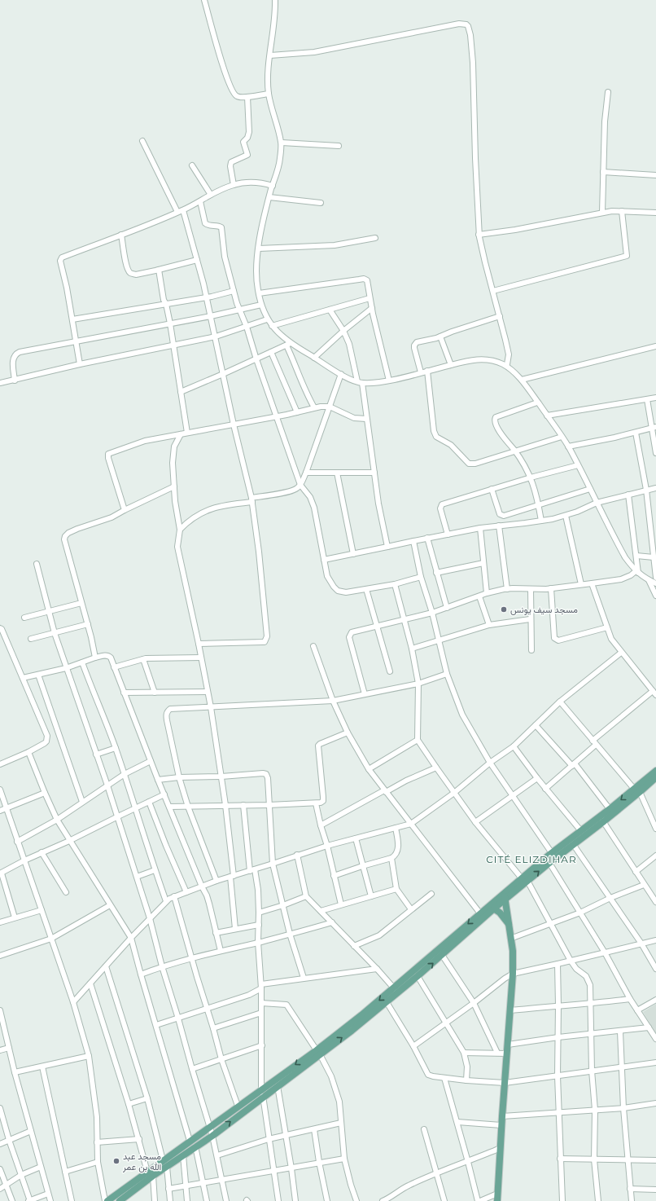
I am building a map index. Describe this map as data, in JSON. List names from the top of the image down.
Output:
{
  "districts": ["CITÉ ELIZDIHAR"],
  "places": ["مسجد سيف يونس", "مسجد عبد الله بن عمر"]
}
